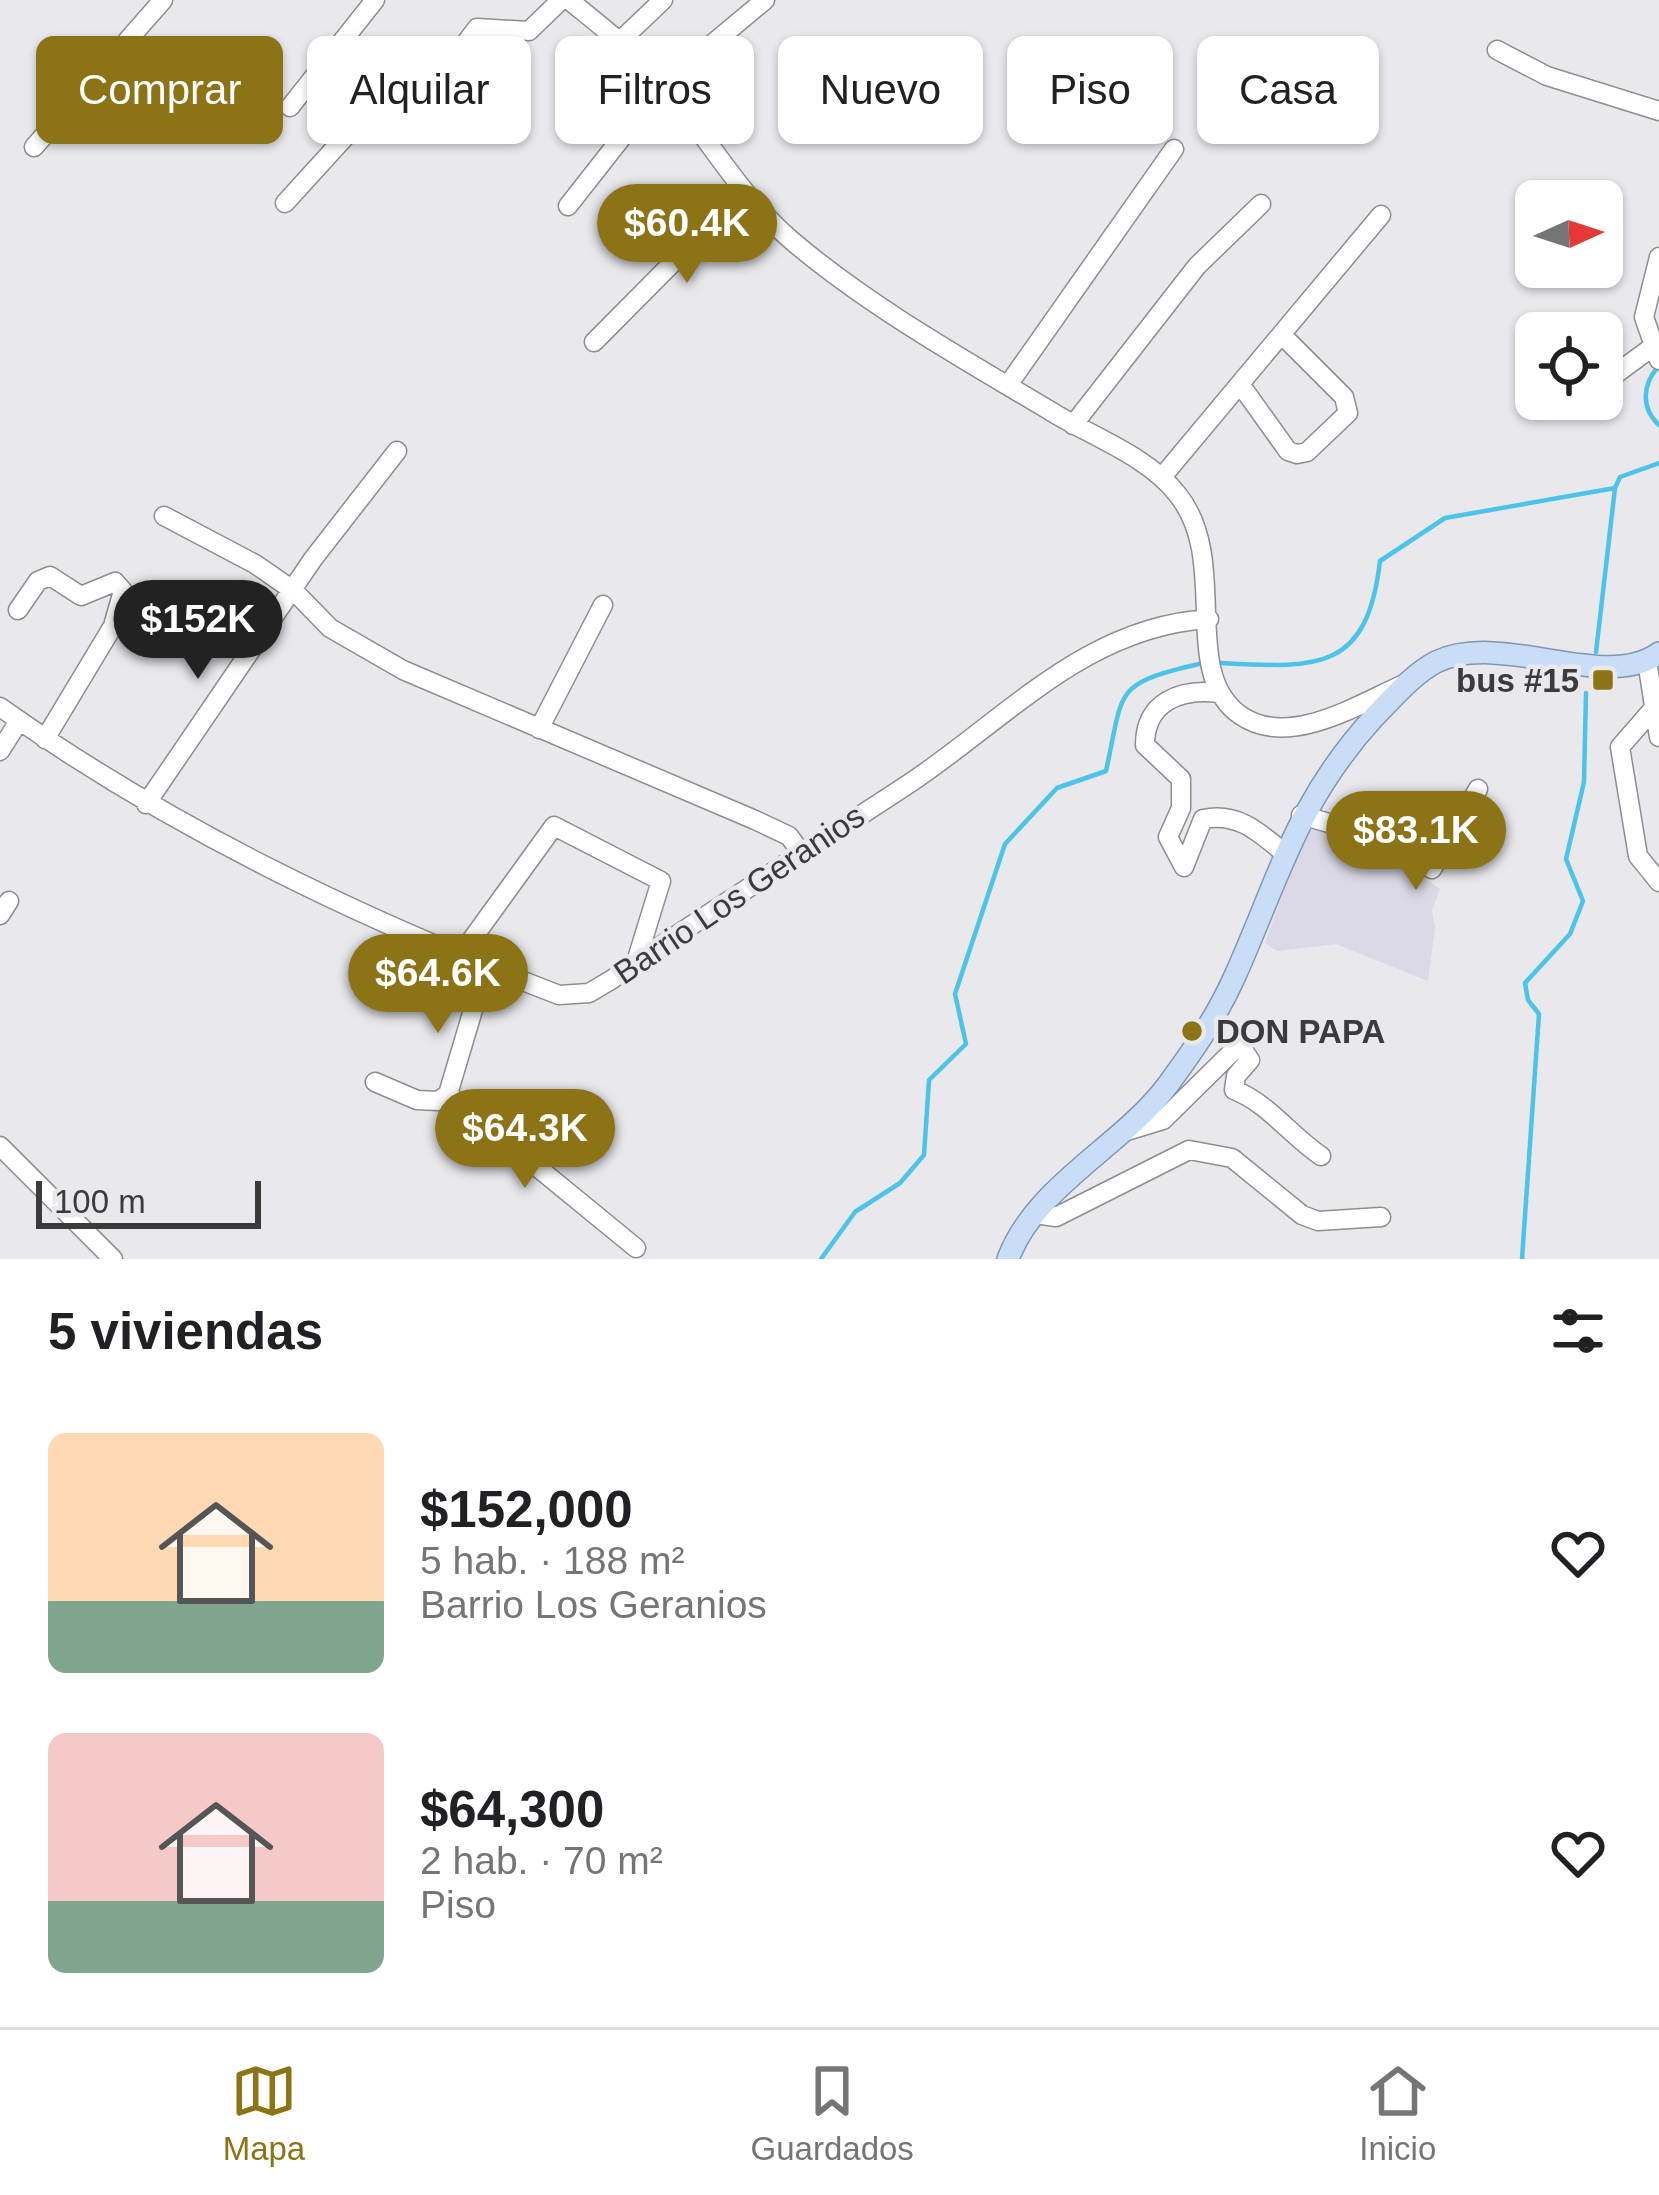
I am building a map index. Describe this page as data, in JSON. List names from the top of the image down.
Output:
{
  "streets": {
    "street": ["Barrio Los Geranios"]
  },
  "places": {
    "transit": ["bus #15"],
    "other": ["DON PAPA"]
  },
  "scale_bar": "100 m",
  "north": "right",
  "page": {
    "chip": [
      "Comprar",
      "Alquilar",
      "Filtros",
      "Nuevo",
      "Piso",
      "Casa"
    ],
    "price": [
      "$60.4K",
      "$152K",
      "$83.1K",
      "$64.6K",
      "$64.3K"
    ],
    "scale": "100 m",
    "heading": "5 viviendas",
    "list": [
      {
        "name": "$152,000",
        "note": "5 hab. · 188 m² · Barrio Los Geranios"
      },
      {
        "name": "$64,300",
        "note": "2 hab. · 70 m² · Piso"
      }
    ],
    "tabs": ["Mapa", "Guardados", "Inicio"]
  }
}
